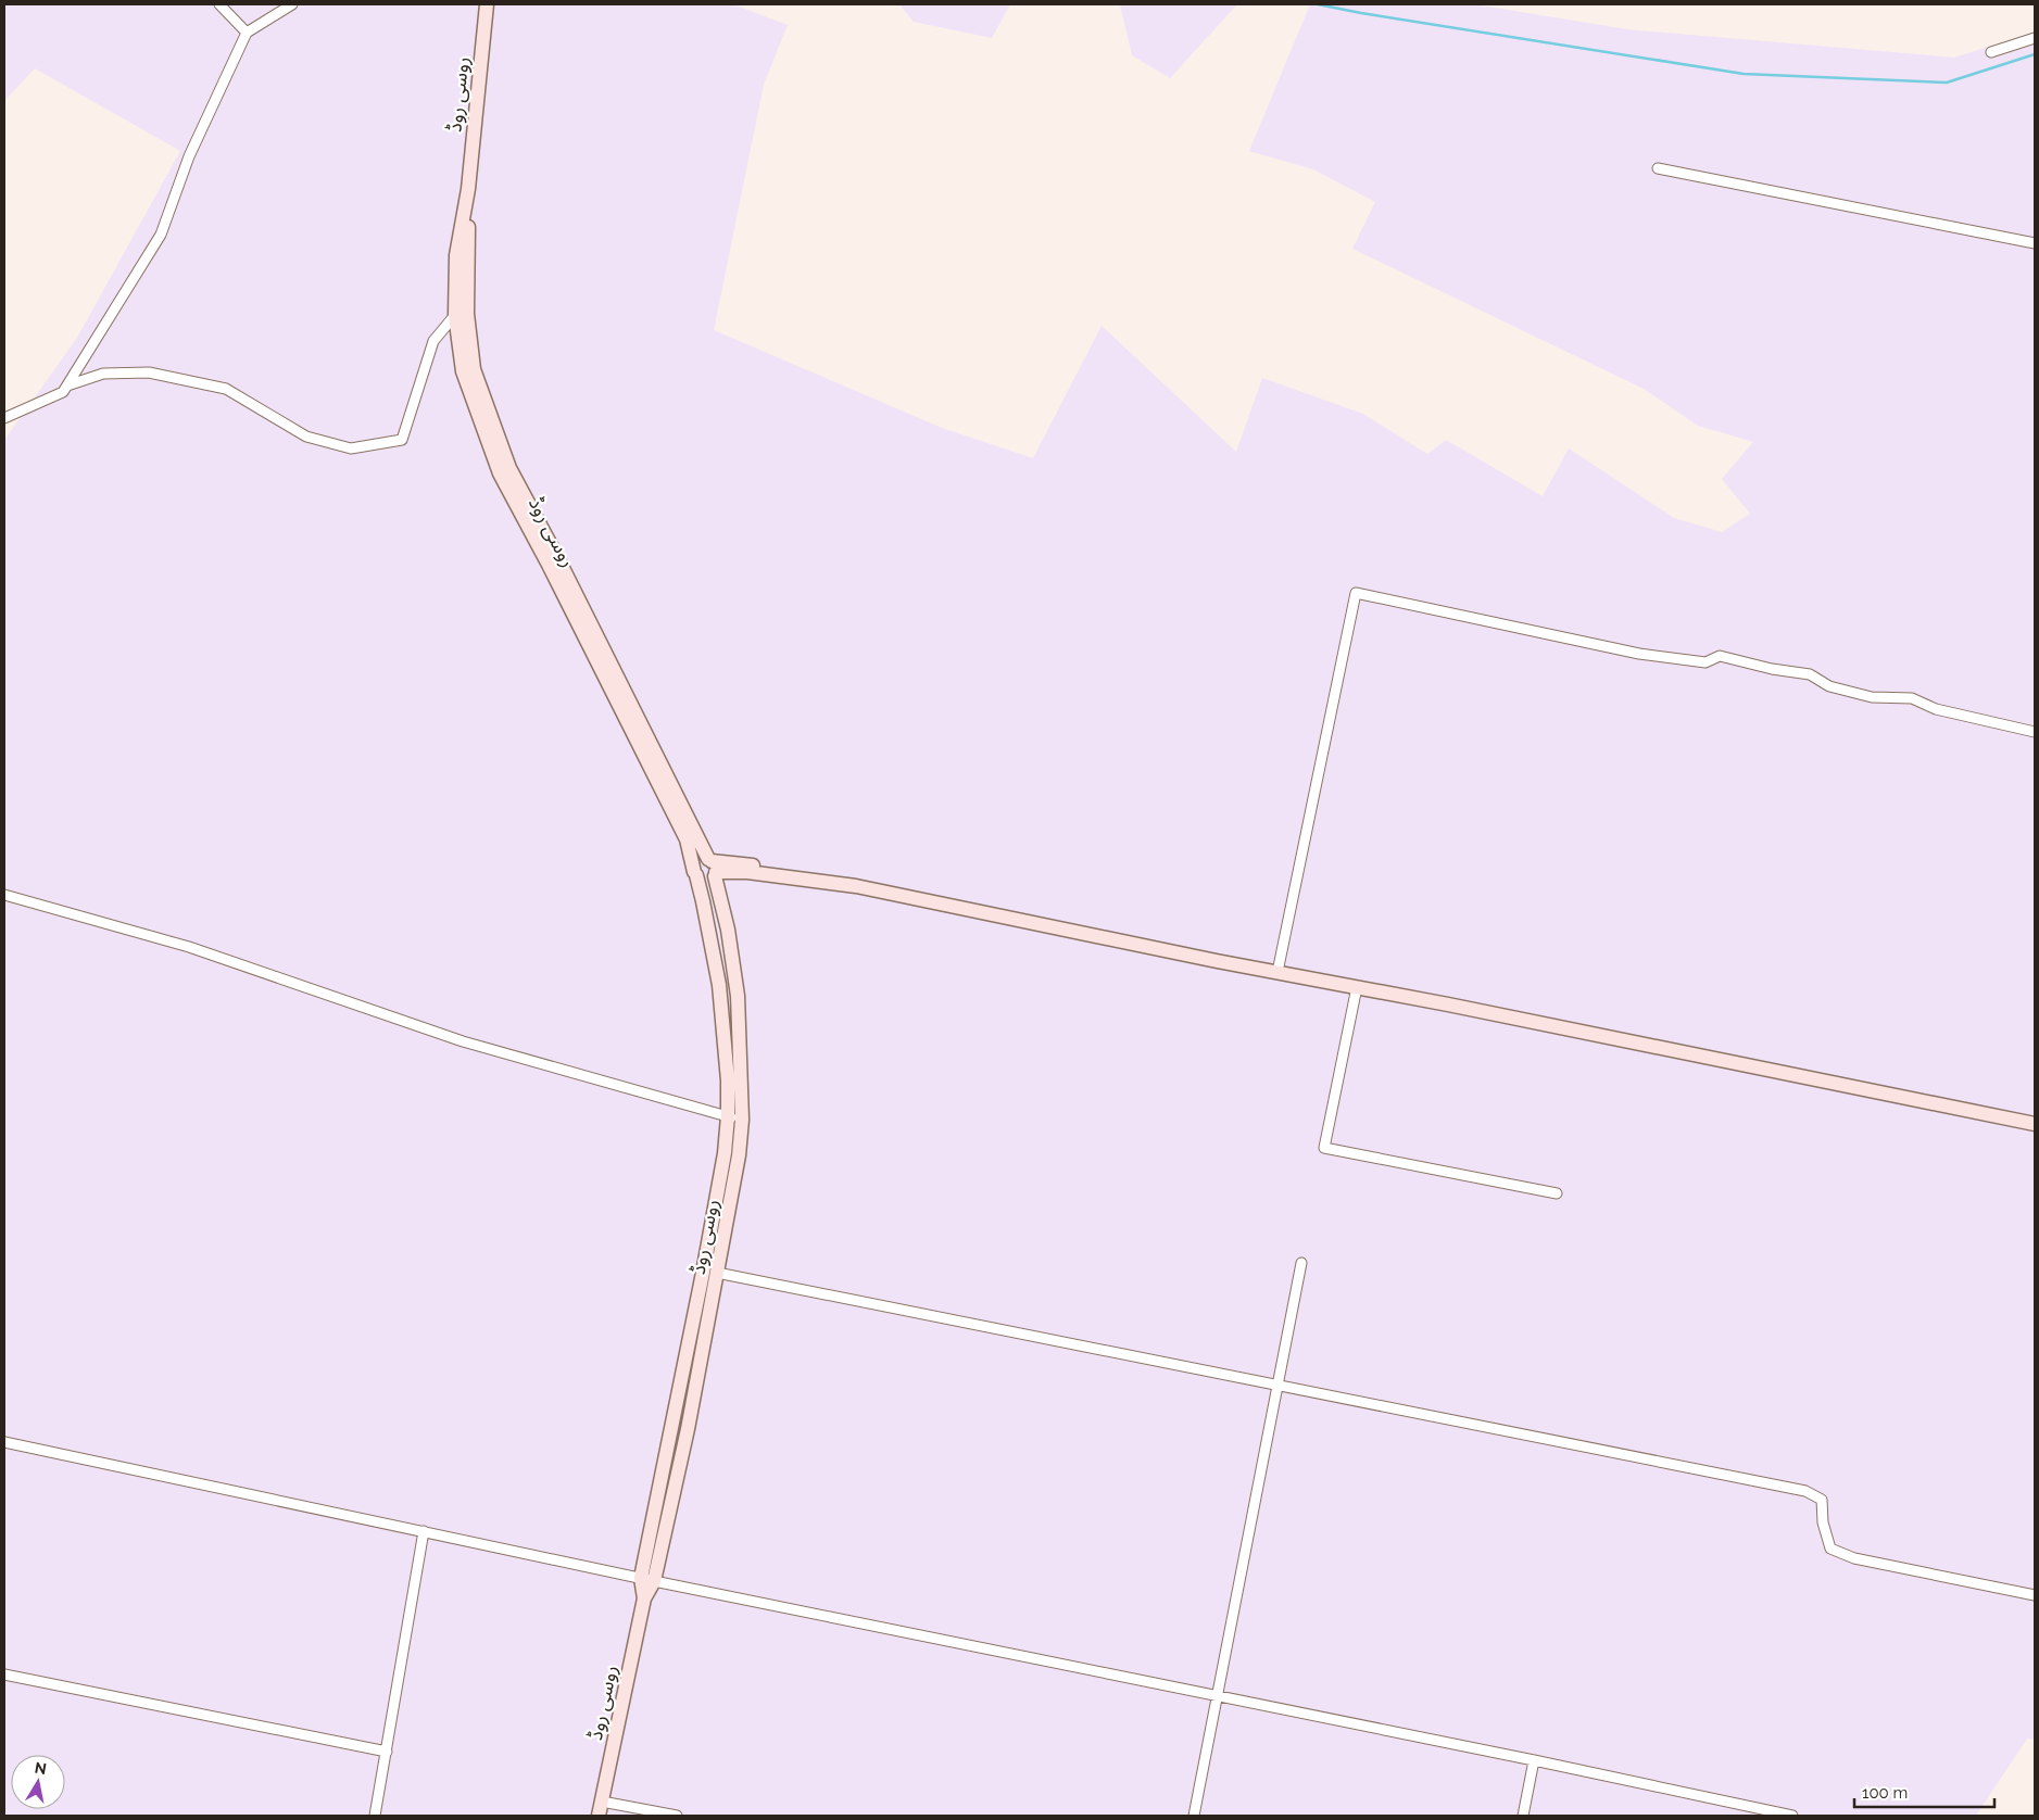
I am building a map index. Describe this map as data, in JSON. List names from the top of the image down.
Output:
{
  "streets": {
    "main road": ["روسی روڈ"]
  },
  "scale_bar": "100 m",
  "north": "top"
}
